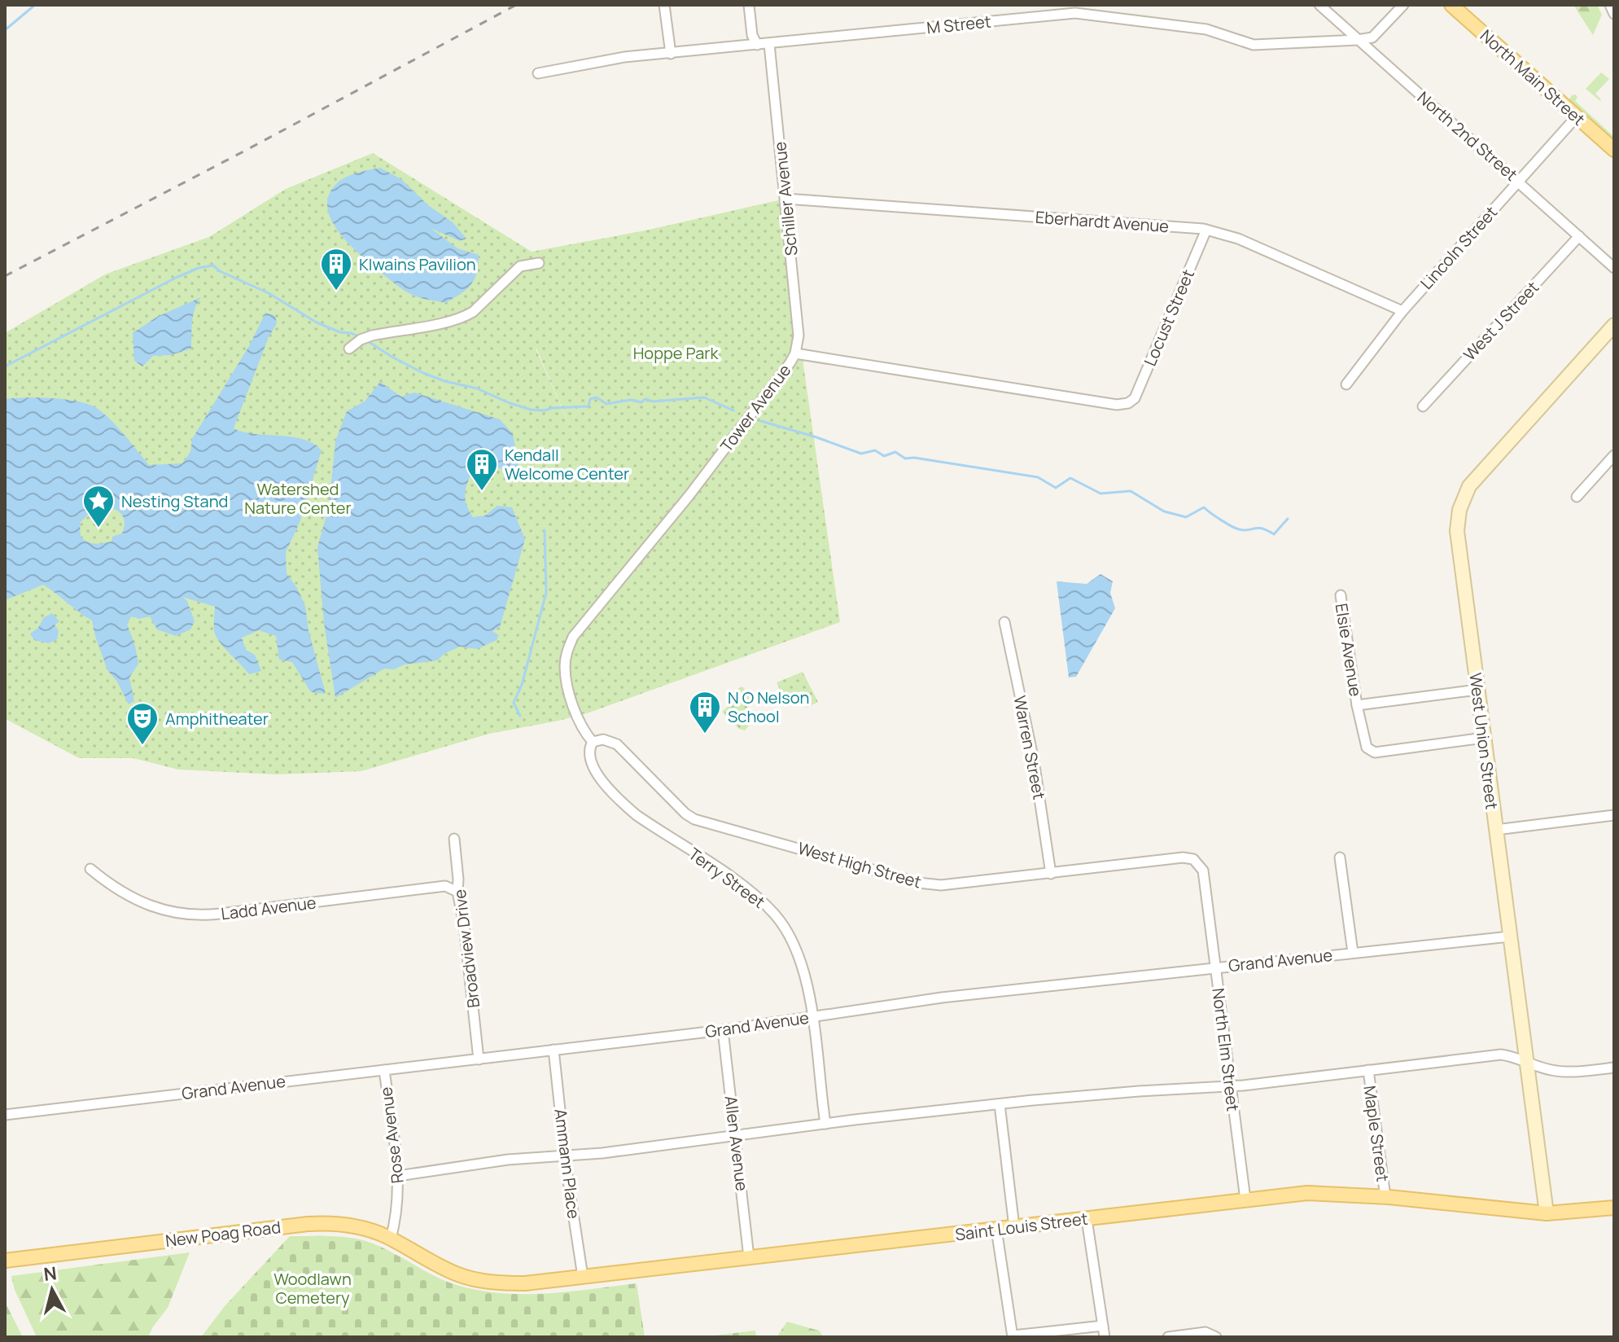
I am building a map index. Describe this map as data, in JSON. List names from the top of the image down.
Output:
{
  "streets": {
    "main road": ["North Main Street", "Saint Louis Street", "New Poag Road"],
    "street": [
      "M Street",
      "North 2nd Street",
      "Schiller Avenue",
      "Eberhardt Avenue",
      "Lincoln Street",
      "Locust Street",
      "West J Street",
      "Tower Avenue",
      "Elsie Avenue",
      "West Union Street",
      "Warren Street",
      "West High Street",
      "Terry Street",
      "Ladd Avenue",
      "Broadview Drive",
      "Grand Avenue",
      "North Elm Street",
      "Maple Street",
      "Rose Avenue",
      "Allen Avenue",
      "Ammann Place"
    ]
  },
  "crossings": [
    ["M Street", "North 2nd Street"],
    ["M Street", "Schiller Avenue"],
    ["North Main Street", "Lincoln Street"],
    ["North 2nd Street", "Lincoln Street"],
    ["North 2nd Street", "West J Street"],
    ["Schiller Avenue", "Eberhardt Avenue"],
    ["Schiller Avenue", "Tower Avenue"],
    ["Eberhardt Avenue", "Lincoln Street"],
    ["Eberhardt Avenue", "Locust Street"],
    ["Locust Street", "Tower Avenue"],
    ["Tower Avenue", "West High Street"],
    ["Tower Avenue", "Terry Street"],
    ["Elsie Avenue", "West Union Street"],
    ["West Union Street", "Grand Avenue"],
    ["West Union Street", "Saint Louis Street"],
    ["Warren Street", "West High Street"],
    ["West High Street", "Terry Street"],
    ["West High Street", "North Elm Street"],
    ["Terry Street", "Grand Avenue"],
    ["Ladd Avenue", "Broadview Drive"],
    ["Broadview Drive", "Grand Avenue"],
    ["Grand Avenue", "North Elm Street"],
    ["Grand Avenue", "Rose Avenue"],
    ["Grand Avenue", "Allen Avenue"],
    ["Grand Avenue", "Ammann Place"],
    ["North Elm Street", "Saint Louis Street"],
    ["Maple Street", "Saint Louis Street"],
    ["Rose Avenue", "New Poag Road"],
    ["Allen Avenue", "Saint Louis Street"],
    ["Ammann Place", "Saint Louis Street"],
    ["Saint Louis Street", "New Poag Road"]
  ],
  "parks": ["Hoppe Park", "Watershed Nature Center", "Woodlawn Cemetery"],
  "places": {
    "building": ["Klwains Pavilion", "Kendall Welcome Center", "N O Nelson School"],
    "place": ["Nesting Stand"],
    "theatre": ["Amphitheater"]
  },
  "north": "top"
}
